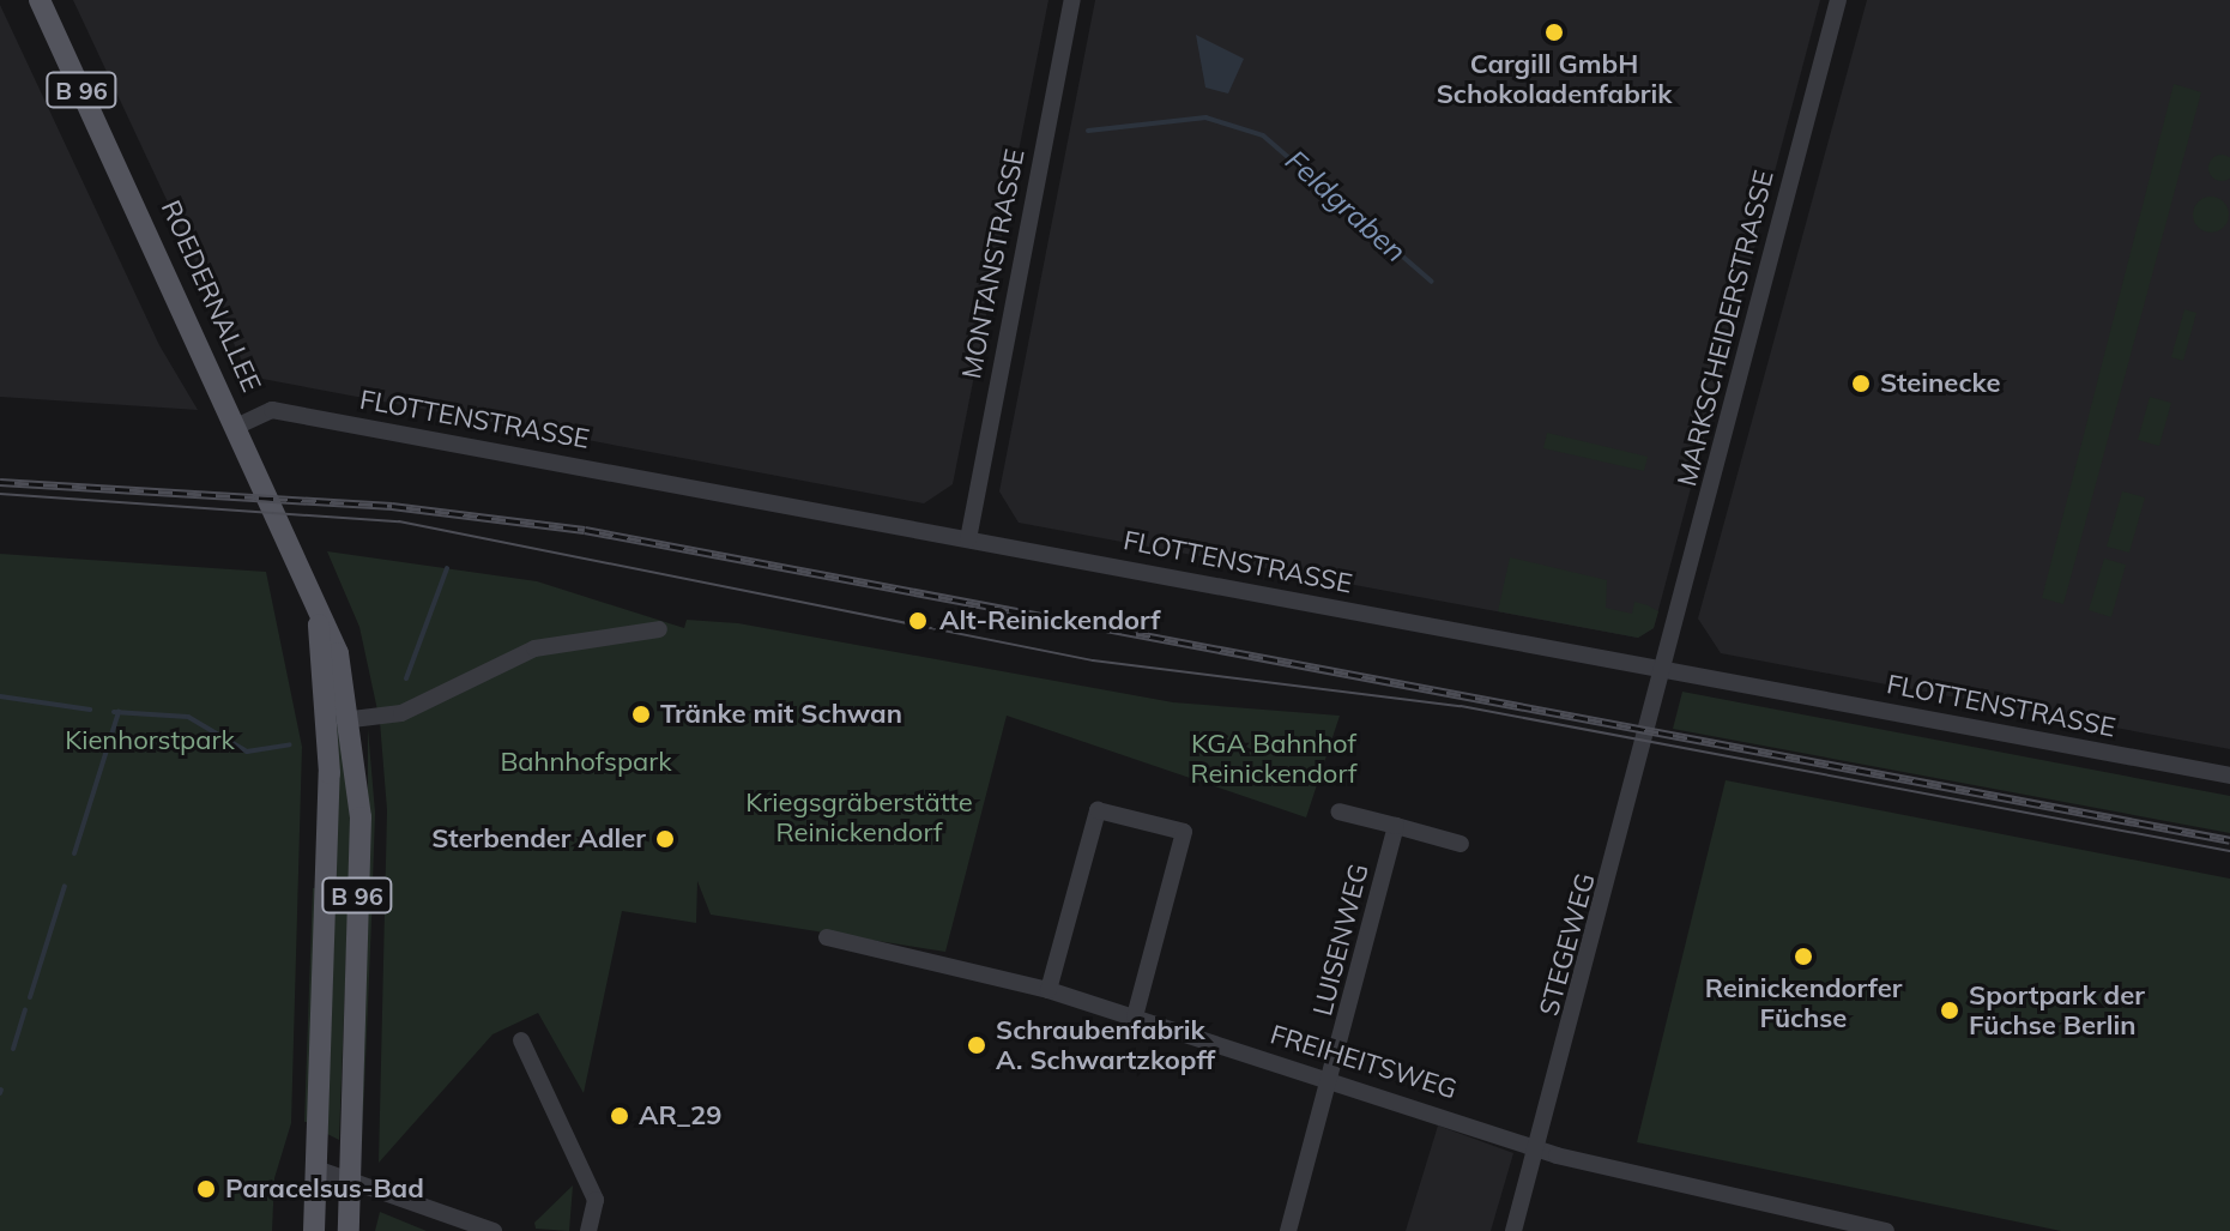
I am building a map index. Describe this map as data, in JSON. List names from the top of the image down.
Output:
{
  "streets": {
    "main road": ["B 96", "ROEDERNALLEE"],
    "street": [
      "MONTANSTRASSE",
      "MARKSCHEIDERSTRASSE",
      "FLOTTENSTRASSE",
      "LUISENWEG",
      "STEGEWEG",
      "FREIHEITSWEG"
    ]
  },
  "crossings": [
    ["MONTANSTRASSE", "FLOTTENSTRASSE"],
    ["ROEDERNALLEE", "FLOTTENSTRASSE"],
    ["MARKSCHEIDERSTRASSE", "FLOTTENSTRASSE"],
    ["MARKSCHEIDERSTRASSE", "STEGEWEG"],
    ["FLOTTENSTRASSE", "STEGEWEG"],
    ["LUISENWEG", "FREIHEITSWEG"],
    ["STEGEWEG", "FREIHEITSWEG"]
  ],
  "water": ["Feldgraben"],
  "parks": [
    "Kienhorstpark",
    "KGA Bahnhof Reinickendorf",
    "Bahnhofspark",
    "Kriegsgräberstätte Reinickendorf"
  ],
  "places": [
    "Cargill GmbH Schokoladenfabrik",
    "Steinecke",
    "Alt-Reinickendorf",
    "Tränke mit Schwan",
    "Sterbender Adler",
    "Reinickendorfer Füchse",
    "Sportpark der Füchse Berlin",
    "Schraubenfabrik A. Schwartzkopff",
    "AR_29",
    "Paracelsus-Bad"
  ]
}
